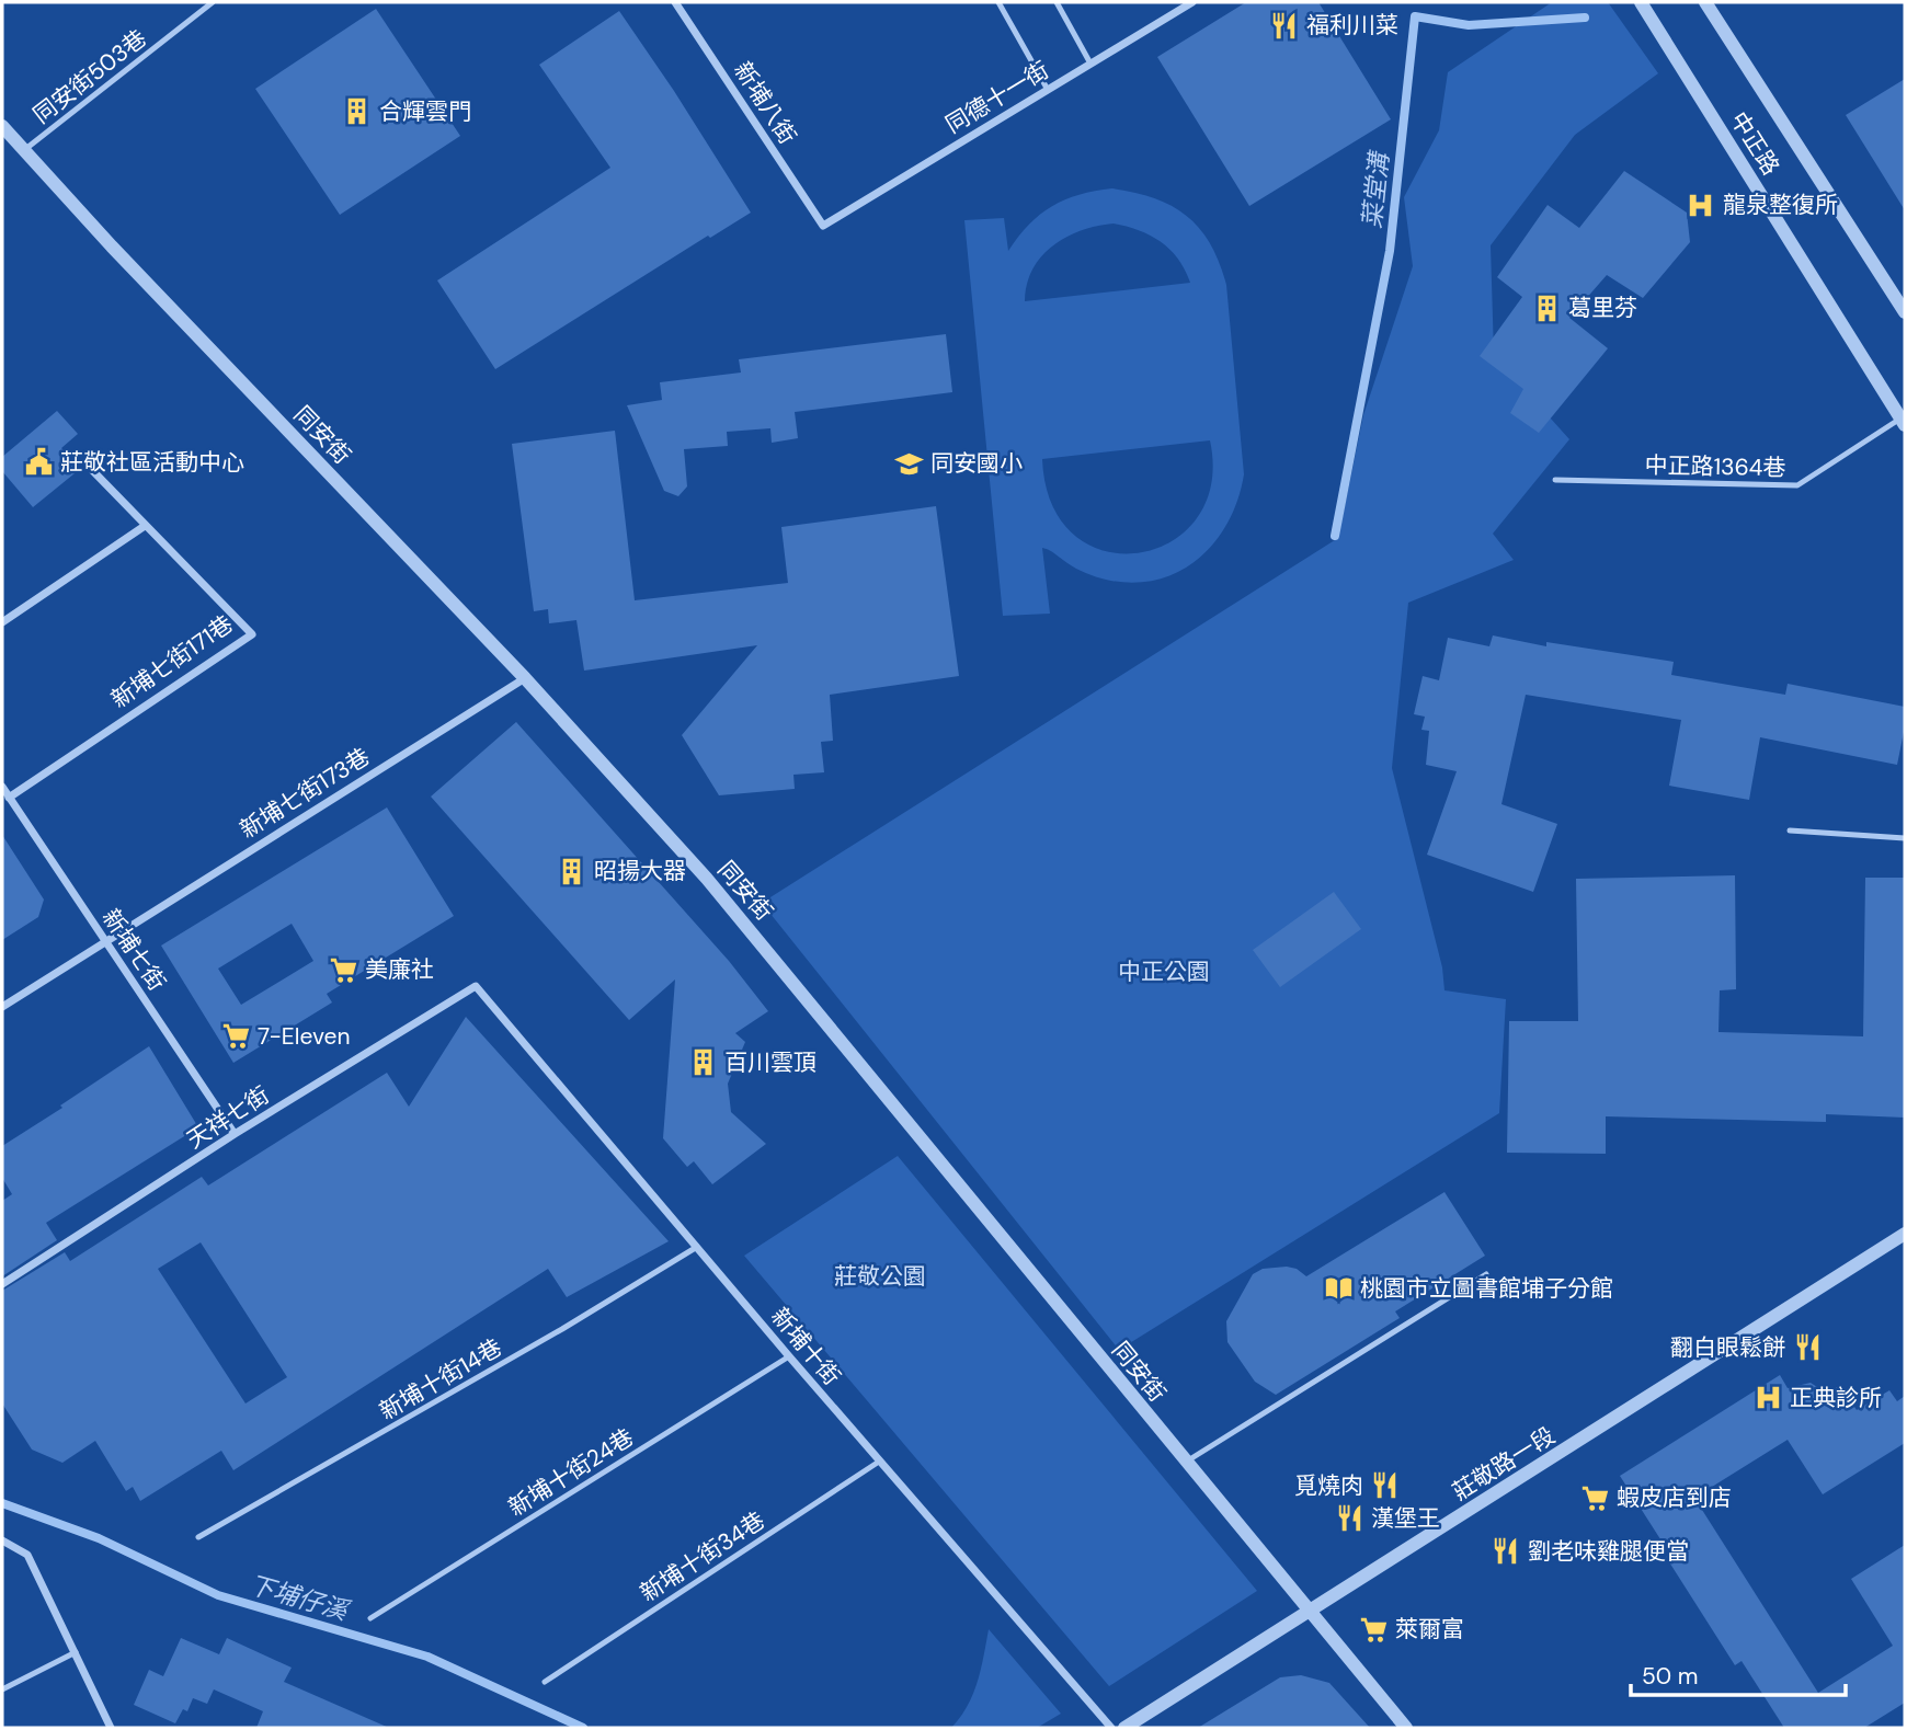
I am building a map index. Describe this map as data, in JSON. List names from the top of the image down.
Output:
{
  "streets": {
    "street": [
      "同德十一街",
      "新埔八街",
      "中正路",
      "同安街",
      "新埔七街171巷",
      "新埔七街173巷",
      "新埔七街",
      "天祥七街",
      "新埔十街",
      "莊敬路一段"
    ],
    "lane": [
      "同安街503巷",
      "中正路1364巷",
      "新埔十街14巷",
      "新埔十街24巷",
      "新埔十街34巷"
    ]
  },
  "crossings": [
    ["同安街503巷", "同安街"],
    ["同德十一街", "新埔八街"],
    ["中正路", "中正路1364巷"],
    ["同安街", "新埔七街173巷"],
    ["同安街", "莊敬路一段"],
    ["新埔七街171巷", "新埔七街"],
    ["新埔七街173巷", "新埔七街"],
    ["新埔七街", "天祥七街"],
    ["天祥七街", "新埔十街"],
    ["新埔十街", "新埔十街14巷"],
    ["新埔十街", "新埔十街24巷"],
    ["新埔十街", "新埔十街34巷"]
  ],
  "water": ["菜堂溝", "下埔仔溪"],
  "parks": ["中正公園", "莊敬公園"],
  "places": {
    "restaurant": [
      "福利川菜",
      "翻白眼鬆餅",
      "覓燒肉",
      "漢堡王",
      "劉老味雞腿便當"
    ],
    "building": [
      "合輝雲門",
      "葛里芬",
      "昭揚大器",
      "百川雲頂"
    ],
    "hospital": ["龍泉整復所", "正典診所"],
    "public building": ["莊敬社區活動中心"],
    "school or university": ["同安國小"],
    "supermarket": [
      "美廉社",
      "7-Eleven",
      "蝦皮店到店",
      "萊爾富"
    ],
    "library": ["桃園市立圖書館埔子分館"]
  },
  "scale_bar": "50 m"
}
